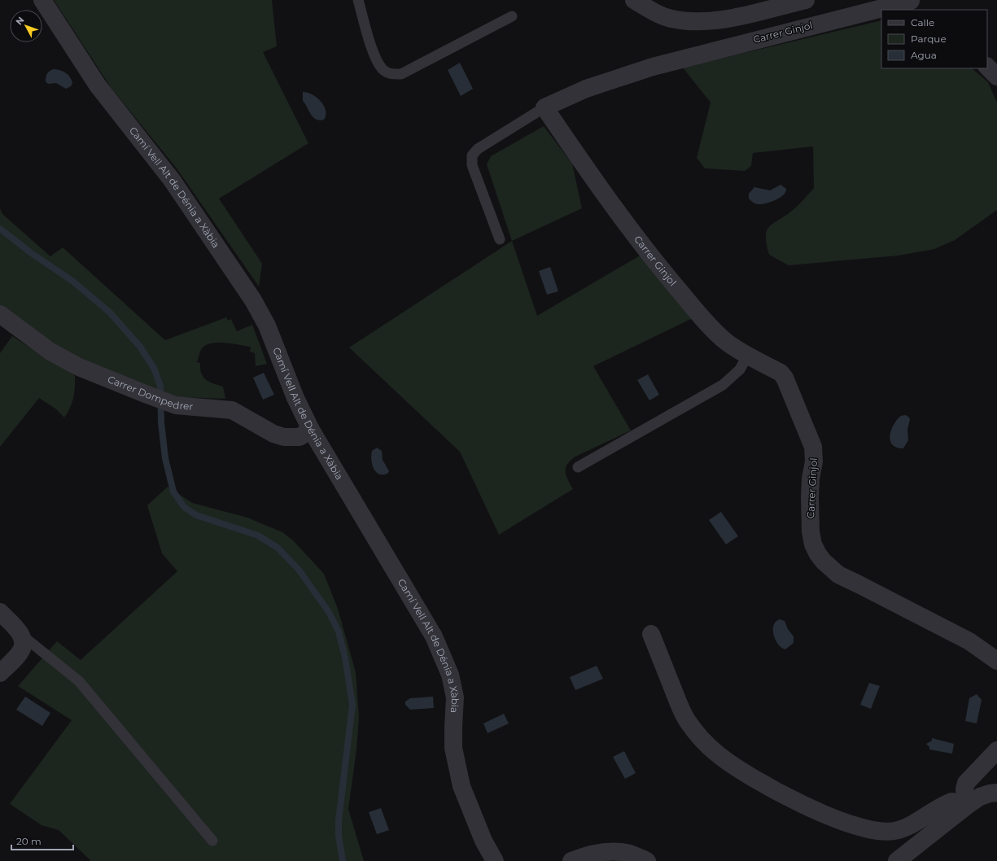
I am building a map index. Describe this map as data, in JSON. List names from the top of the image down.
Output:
{
  "streets": {
    "street": ["Carrer Ginjol", "Camí Vell Alt de Dénia a Xàbia", "Carrer Dompedrer"]
  },
  "crossings": [
    ["Camí Vell Alt de Dénia a Xàbia", "Carrer Dompedrer"]
  ],
  "legend": ["Calle", "Parque", "Agua"],
  "scale_bar": "20 m",
  "north": "top left"
}
